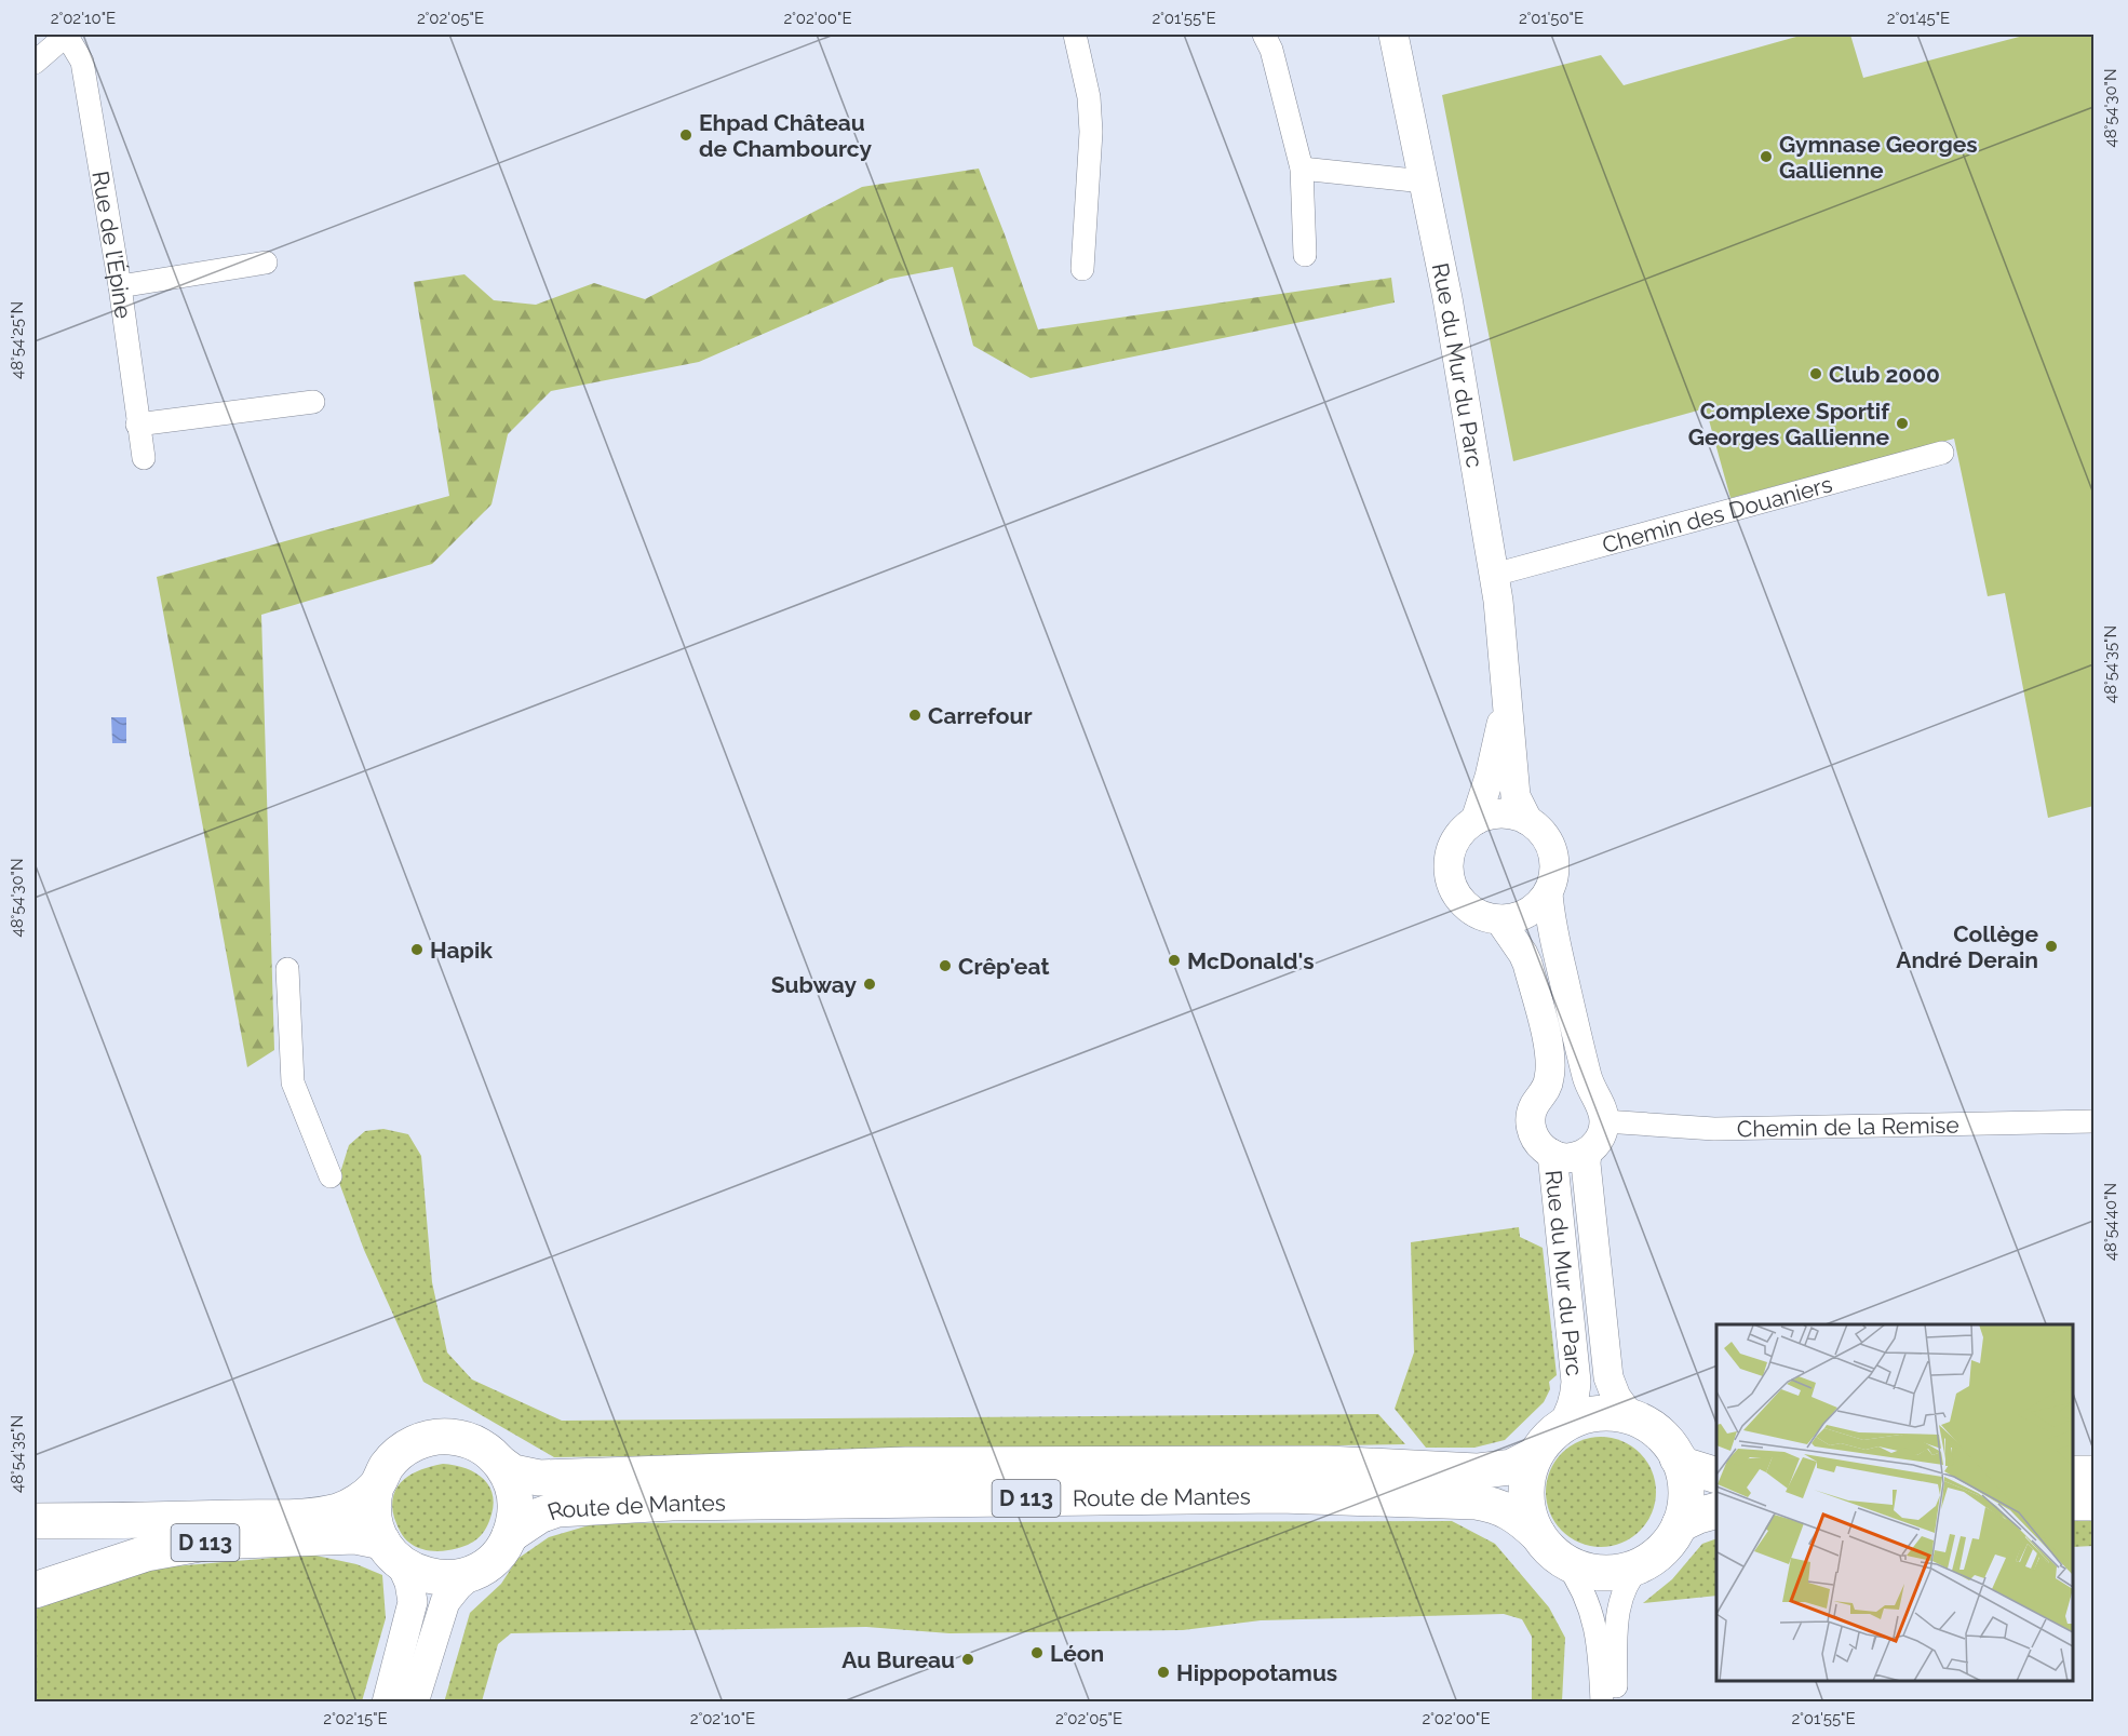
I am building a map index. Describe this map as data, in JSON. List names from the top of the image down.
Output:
{
  "streets": {
    "main road": ["Route de Mantes", "D 113"],
    "street": [
      "Rue de l’Épine",
      "Rue du Mur du Parc",
      "Chemin des Douaniers",
      "Chemin de la Remise"
    ]
  },
  "crossings": [
    ["Rue du Mur du Parc", "Chemin des Douaniers"],
    ["Rue du Mur du Parc", "Chemin de la Remise"],
    ["Rue du Mur du Parc", "Route de Mantes"],
    ["Route de Mantes", "D 113"]
  ],
  "places": [
    "Ehpad Château de Chambourcy",
    "Gymnase Georges Gallienne",
    "Club 2000",
    "Complexe Sportif Georges Gallienne",
    "Carrefour",
    "Collège André Derain",
    "Hapik",
    "McDonald's",
    "Crêp'eat",
    "Subway",
    "Léon",
    "Au Bureau",
    "Hippopotamus"
  ],
  "coordinates": [
    "2°02'10\"E",
    "2°02'05\"E",
    "2°02'00\"E",
    "2°01'55\"E",
    "2°01'50\"E",
    "2°01'45\"E",
    "48°54'30\"N",
    "48°54'25\"N",
    "48°54'35\"N",
    "48°54'40\"N",
    "2°02'15\"E"
  ]
}
